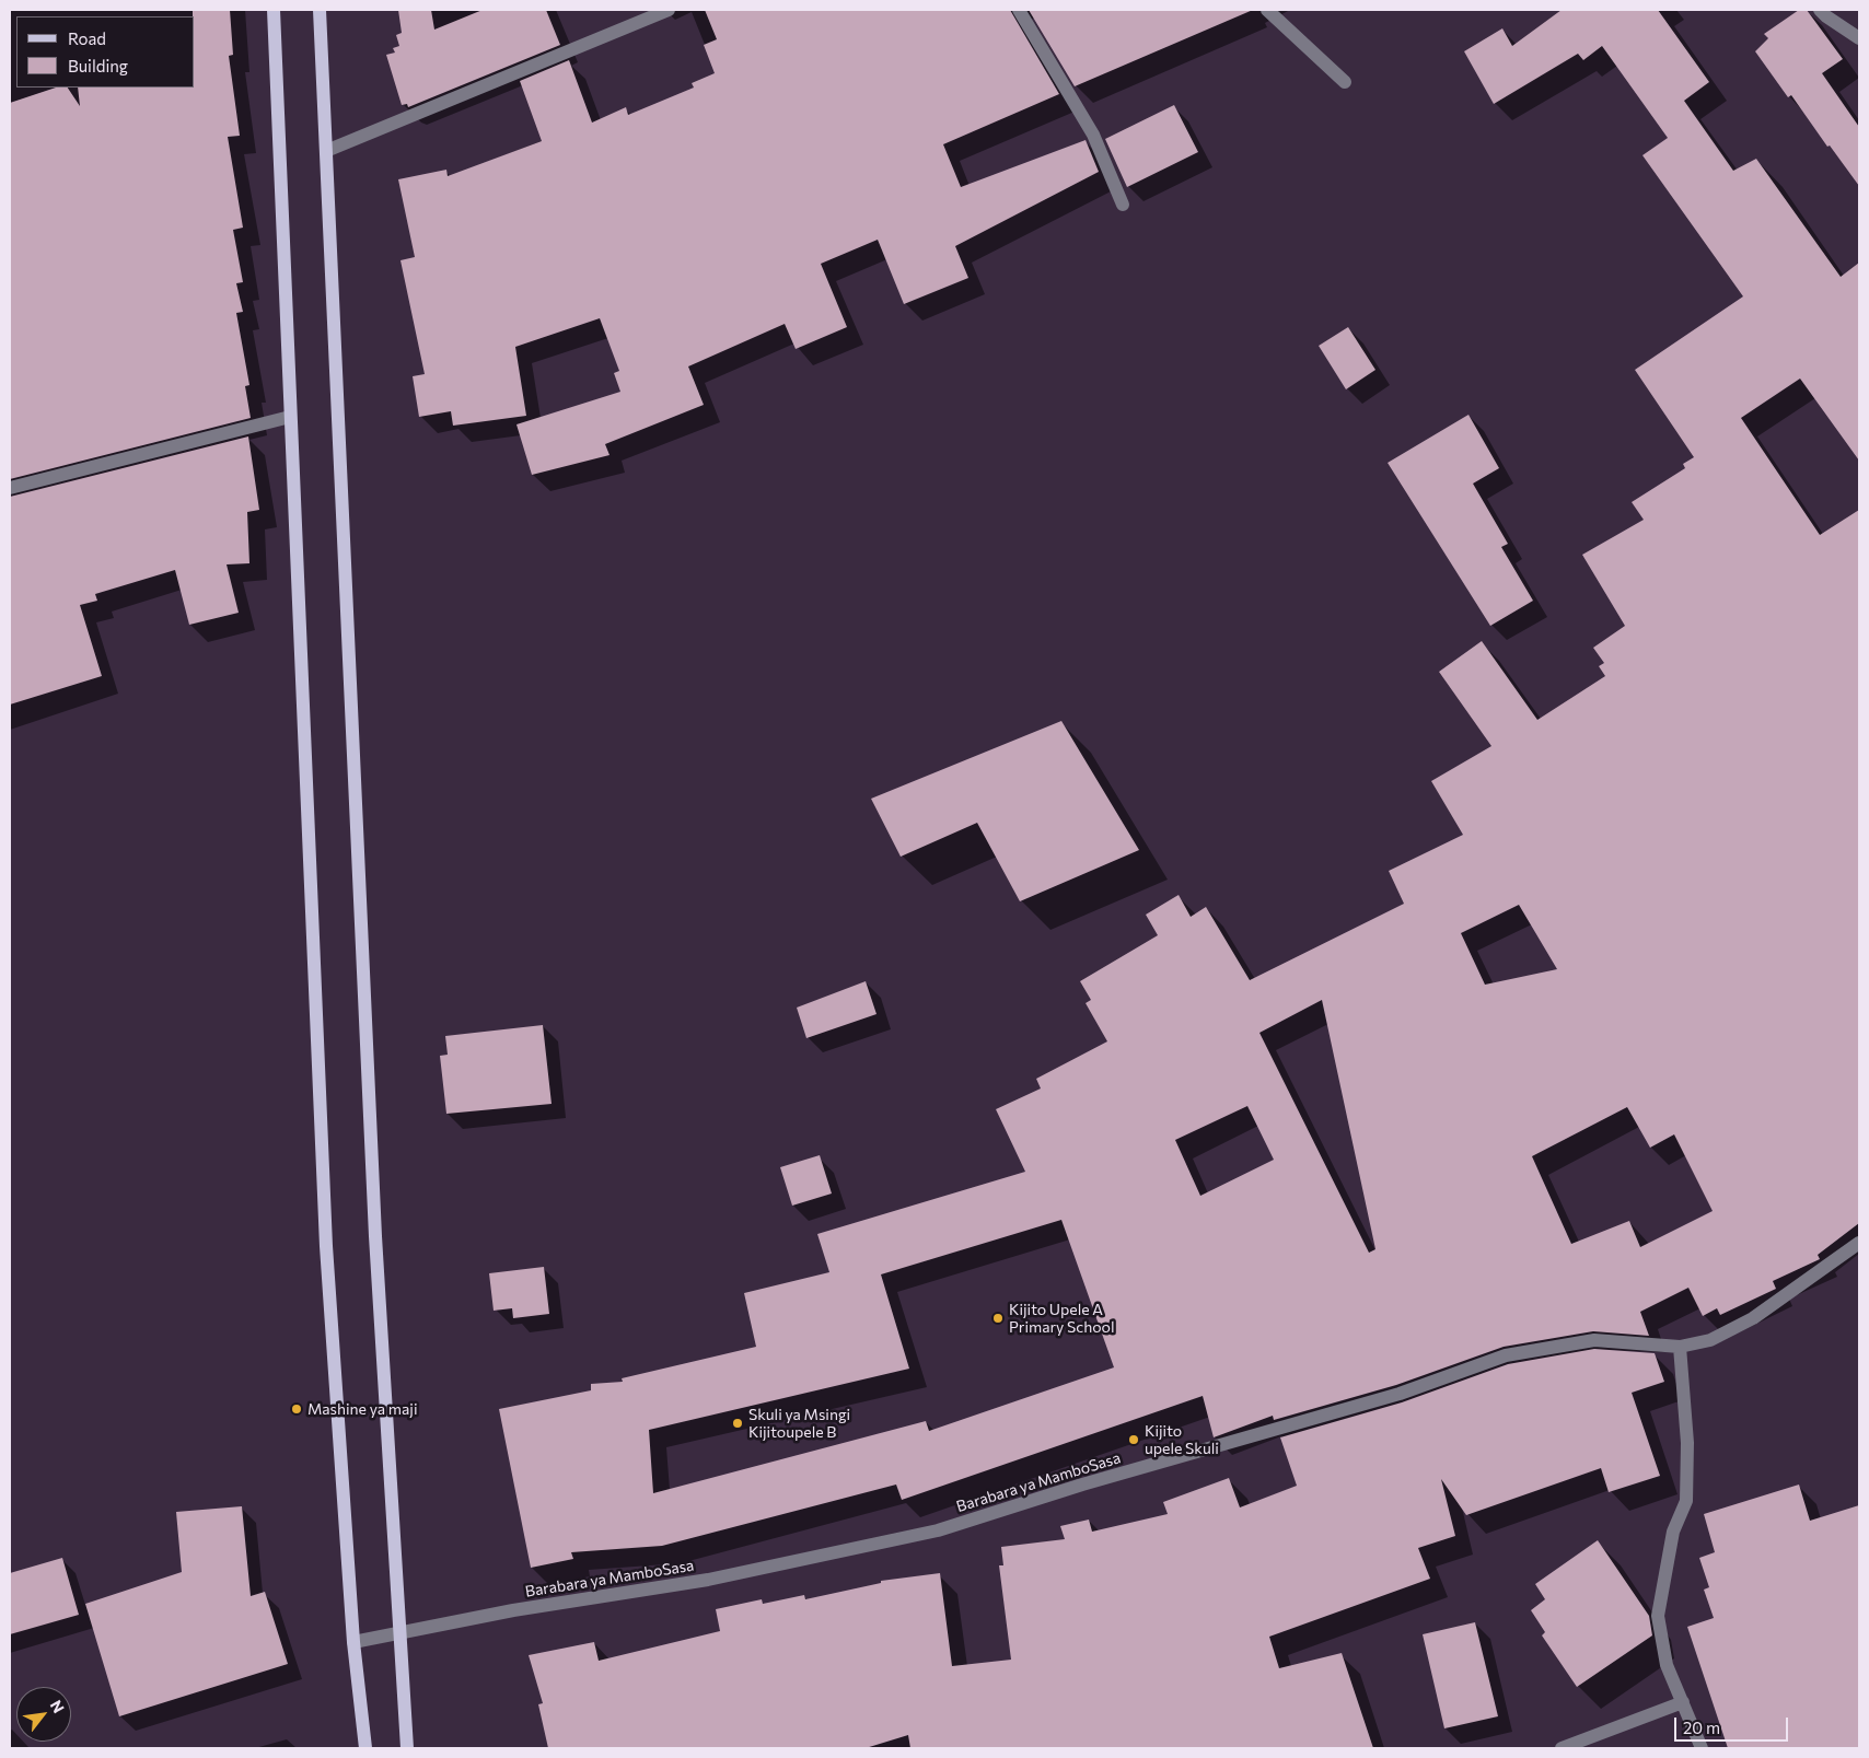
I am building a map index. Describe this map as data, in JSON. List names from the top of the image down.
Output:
{
  "streets": {
    "street": ["Barabara ya MamboSasa"]
  },
  "places": [
    "Kijito Upele A Primary School",
    "Mashine ya maji",
    "Skuli ya Msingi Kijitoupele B",
    "Kijito upele Skuli"
  ],
  "legend": ["Road", "Building"],
  "scale_bar": "20 m",
  "north": "top right"
}
